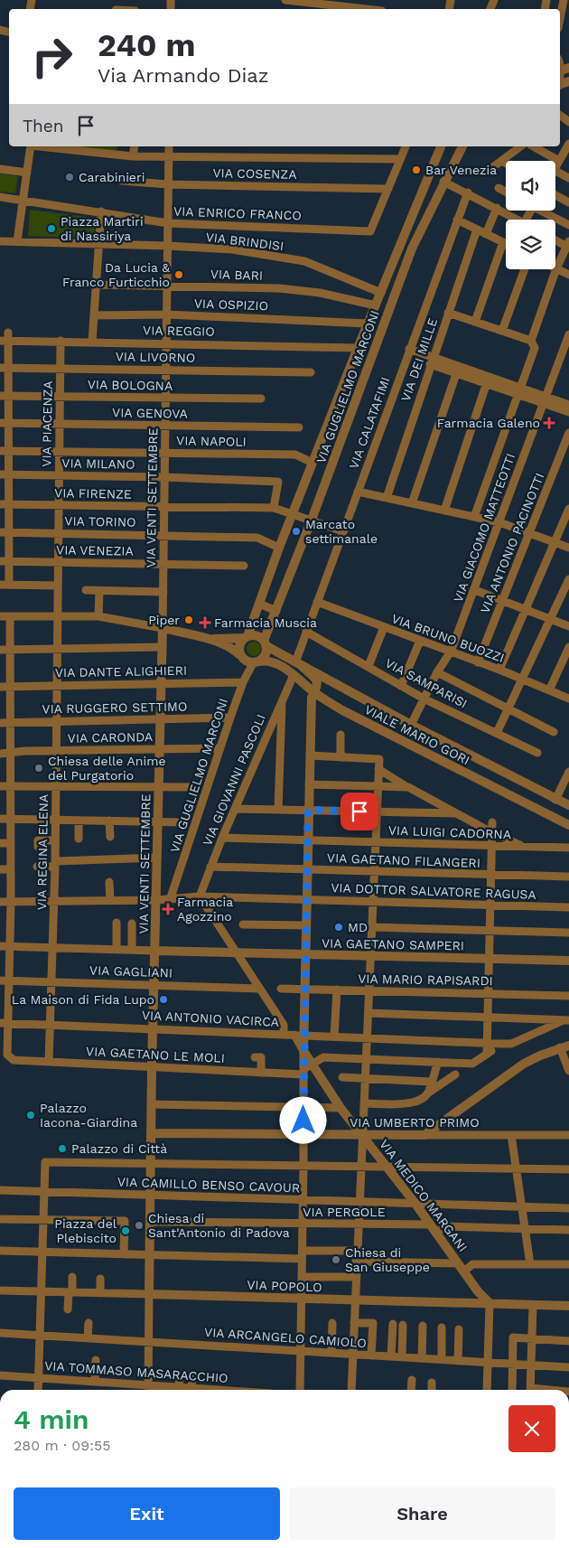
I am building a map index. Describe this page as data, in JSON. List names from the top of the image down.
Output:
{
  "streets": {
    "street": [
      "VIA COSENZA",
      "VIA ENRICO FRANCO",
      "VIA BRINDISI",
      "VIA BARI",
      "VIA OSPIZIO",
      "VIA REGGIO",
      "VIA LIVORNO",
      "VIA DEI MILLE",
      "VIA BOLOGNA",
      "VIA GUGLIELMO MARCONI",
      "VIA GENOVA",
      "VIA CALATAFIMI",
      "VIA PIACENZA",
      "VIA NAPOLI",
      "VIA MILANO",
      "VIA FIRENZE",
      "VIA VENTI SETTEMBRE",
      "VIA TORINO",
      "VIA GIACOMO MATTEOTTI",
      "VIA ANTONIO PACINOTTI",
      "VIA VENEZIA",
      "VIA BRUNO BUOZZI",
      "VIA DANTE ALIGHIERI",
      "VIA SAMPARISI",
      "VIA RUGGERO SETTIMO",
      "VIALE MARIO GORI",
      "VIA CARONDA",
      "VIA GIOVANNI PASCOLI",
      "VIA LUIGI CADORNA",
      "VIA REGINA ELENA",
      "VIA GAETANO FILANGERI",
      "VIA DOTTOR SALVATORE RAGUSA",
      "VIA GAETANO SAMPERI",
      "VIA GAGLIANI",
      "VIA MARIO RAPISARDI",
      "VIA ANTONIO VACIRCA",
      "VIA GAETANO LE MOLI",
      "VIA UMBERTO PRIMO",
      "VIA CAMILLO BENSO CAVOUR",
      "VIA MEDICO MARGANI",
      "VIA PERGOLE",
      "VIA POPOLO",
      "VIA ARCANGELO CAMIOLO",
      "VIA TOMMASO MASARACCHIO"
    ]
  },
  "crossings": [
    ["VIA COSENZA", "VIA ENRICO FRANCO"],
    ["VIA COSENZA", "VIA VENTI SETTEMBRE"],
    ["VIA ENRICO FRANCO", "VIA VENTI SETTEMBRE"],
    ["VIA BRINDISI", "VIA GUGLIELMO MARCONI"],
    ["VIA BRINDISI", "VIA VENTI SETTEMBRE"],
    ["VIA BARI", "VIA GUGLIELMO MARCONI"],
    ["VIA BARI", "VIA VENTI SETTEMBRE"],
    ["VIA OSPIZIO", "VIA GUGLIELMO MARCONI"],
    ["VIA OSPIZIO", "VIA VENTI SETTEMBRE"],
    ["VIA REGGIO", "VIA GUGLIELMO MARCONI"],
    ["VIA REGGIO", "VIA PIACENZA"],
    ["VIA REGGIO", "VIA VENTI SETTEMBRE"],
    ["VIA LIVORNO", "VIA PIACENZA"],
    ["VIA LIVORNO", "VIA VENTI SETTEMBRE"],
    ["VIA BOLOGNA", "VIA PIACENZA"],
    ["VIA BOLOGNA", "VIA VENTI SETTEMBRE"],
    ["VIA GUGLIELMO MARCONI", "VIA NAPOLI"],
    ["VIA GUGLIELMO MARCONI", "VIA FIRENZE"],
    ["VIA GUGLIELMO MARCONI", "VIA TORINO"],
    ["VIA GUGLIELMO MARCONI", "VIA DANTE ALIGHIERI"],
    ["VIA GUGLIELMO MARCONI", "VIA RUGGERO SETTIMO"],
    ["VIA GUGLIELMO MARCONI", "VIALE MARIO GORI"],
    ["VIA GUGLIELMO MARCONI", "VIA CARONDA"],
    ["VIA GUGLIELMO MARCONI", "VIA DOTTOR SALVATORE RAGUSA"],
    ["VIA GENOVA", "VIA PIACENZA"],
    ["VIA GENOVA", "VIA VENTI SETTEMBRE"],
    ["VIA CALATAFIMI", "VIA FIRENZE"],
    ["VIA CALATAFIMI", "VIA BRUNO BUOZZI"],
    ["VIA CALATAFIMI", "VIA SAMPARISI"],
    ["VIA CALATAFIMI", "VIALE MARIO GORI"],
    ["VIA PIACENZA", "VIA NAPOLI"],
    ["VIA PIACENZA", "VIA MILANO"],
    ["VIA PIACENZA", "VIA FIRENZE"],
    ["VIA PIACENZA", "VIA TORINO"],
    ["VIA PIACENZA", "VIA VENEZIA"],
    ["VIA PIACENZA", "VIA REGINA ELENA"],
    ["VIA NAPOLI", "VIA VENTI SETTEMBRE"],
    ["VIA MILANO", "VIA FIRENZE"],
    ["VIA MILANO", "VIA VENTI SETTEMBRE"],
    ["VIA FIRENZE", "VIA VENTI SETTEMBRE"],
    ["VIA VENTI SETTEMBRE", "VIA TORINO"],
    ["VIA VENTI SETTEMBRE", "VIA VENEZIA"],
    ["VIA VENTI SETTEMBRE", "VIA DANTE ALIGHIERI"],
    ["VIA VENTI SETTEMBRE", "VIA RUGGERO SETTIMO"],
    ["VIA VENTI SETTEMBRE", "VIA CARONDA"],
    ["VIA VENTI SETTEMBRE", "VIA DOTTOR SALVATORE RAGUSA"],
    ["VIA VENTI SETTEMBRE", "VIA GAETANO SAMPERI"],
    ["VIA VENTI SETTEMBRE", "VIA GAGLIANI"],
    ["VIA VENTI SETTEMBRE", "VIA ANTONIO VACIRCA"],
    ["VIA VENTI SETTEMBRE", "VIA GAETANO LE MOLI"],
    ["VIA VENTI SETTEMBRE", "VIA UMBERTO PRIMO"],
    ["VIA VENTI SETTEMBRE", "VIA CAMILLO BENSO CAVOUR"],
    ["VIA VENTI SETTEMBRE", "VIA PERGOLE"],
    ["VIA VENTI SETTEMBRE", "VIA POPOLO"],
    ["VIA VENTI SETTEMBRE", "VIA ARCANGELO CAMIOLO"],
    ["VIA VENTI SETTEMBRE", "VIA TOMMASO MASARACCHIO"],
    ["VIA GIACOMO MATTEOTTI", "VIA BRUNO BUOZZI"],
    ["VIA GIACOMO MATTEOTTI", "VIA SAMPARISI"],
    ["VIA GIACOMO MATTEOTTI", "VIALE MARIO GORI"],
    ["VIA ANTONIO PACINOTTI", "VIA BRUNO BUOZZI"],
    ["VIA DANTE ALIGHIERI", "VIA REGINA ELENA"],
    ["VIA RUGGERO SETTIMO", "VIA REGINA ELENA"],
    ["VIALE MARIO GORI", "VIA GIOVANNI PASCOLI"],
    ["VIA CARONDA", "VIA REGINA ELENA"],
    ["VIA GIOVANNI PASCOLI", "VIA LUIGI CADORNA"],
    ["VIA GIOVANNI PASCOLI", "VIA GAETANO FILANGERI"],
    ["VIA GIOVANNI PASCOLI", "VIA DOTTOR SALVATORE RAGUSA"],
    ["VIA REGINA ELENA", "VIA DOTTOR SALVATORE RAGUSA"],
    ["VIA REGINA ELENA", "VIA GAETANO SAMPERI"],
    ["VIA REGINA ELENA", "VIA GAGLIANI"],
    ["VIA REGINA ELENA", "VIA ANTONIO VACIRCA"],
    ["VIA REGINA ELENA", "VIA GAETANO LE MOLI"],
    ["VIA UMBERTO PRIMO", "VIA MEDICO MARGANI"],
    ["VIA CAMILLO BENSO CAVOUR", "VIA MEDICO MARGANI"],
    ["VIA MEDICO MARGANI", "VIA PERGOLE"],
    ["VIA MEDICO MARGANI", "VIA POPOLO"]
  ],
  "places": {
    "other": [
      "Bar Venezia",
      "Carabinieri",
      "Piazza Martiri di Nassiriya",
      "Da Lucia & Franco Furticchio",
      "Marcato settimanale",
      "Piper",
      "Chiesa delle Anime del Purgatorio",
      "MD",
      "La Maison di Fida Lupo",
      "Palazzo Iacona-Giardina",
      "Palazzo di Città",
      "Chiesa di Sant'Antonio di Padova",
      "Piazza del Plebiscito",
      "Chiesa di San Giuseppe"
    ],
    "health": ["Farmacia Galeno", "Farmacia Muscia", "Farmacia Agozzino"]
  },
  "page": {
    "turn": ["240 m", "Via Armando Diaz"],
    "then": "Then",
    "heading": ["4 min", "280 m · 09:55"],
    "buttons": ["Exit", "Share"]
  }
}
